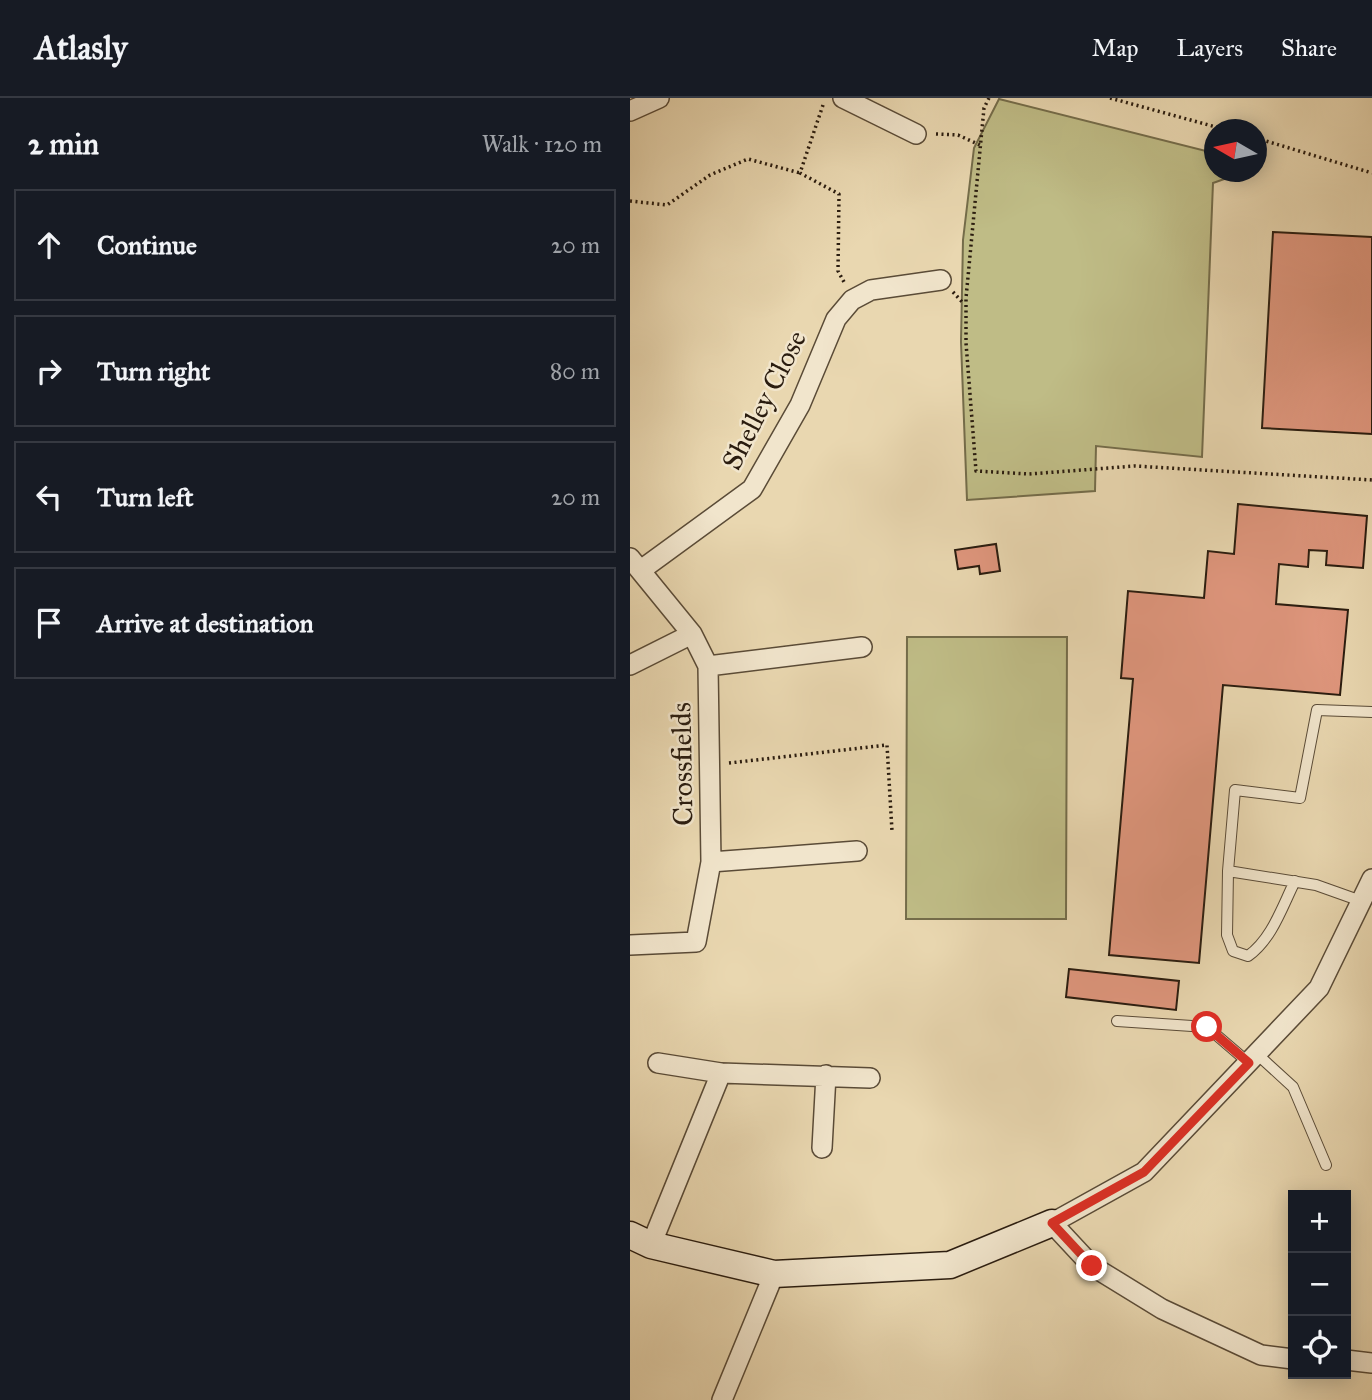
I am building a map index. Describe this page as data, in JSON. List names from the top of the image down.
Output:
{
  "streets": {
    "street": ["Shelley Close", "Crossfields"]
  },
  "crossings": [
    ["Shelley Close", "Crossfields"]
  ],
  "north": "left",
  "page": {
    "header": "Atlasly",
    "nav": ["Map", "Layers", "Share"],
    "heading": ["2 min", "Walk · 120 m"],
    "list": [
      ["Continue", "20 m"],
      ["Turn right", "80 m"],
      ["Turn left", "20 m"],
      "Arrive at destination"
    ],
    "map_buttons": ["+", "−"]
  }
}
